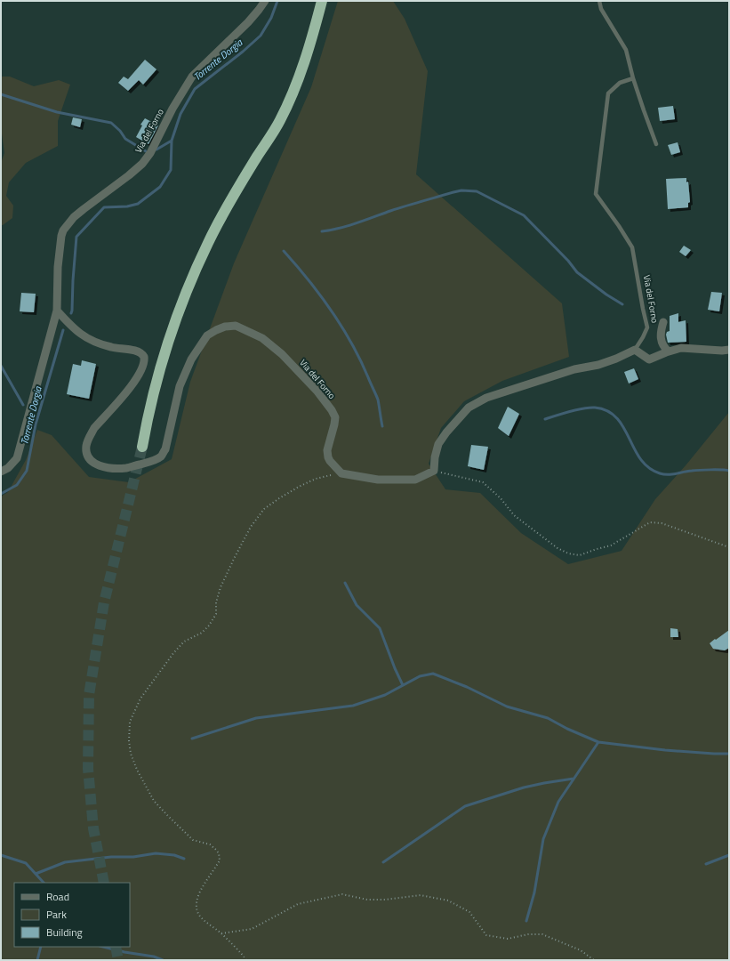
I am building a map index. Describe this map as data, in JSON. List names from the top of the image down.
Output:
{
  "streets": {
    "street": ["Via del Forno"]
  },
  "water": ["Torrente Dorgia"],
  "legend": ["Road", "Park", "Building"]
}
